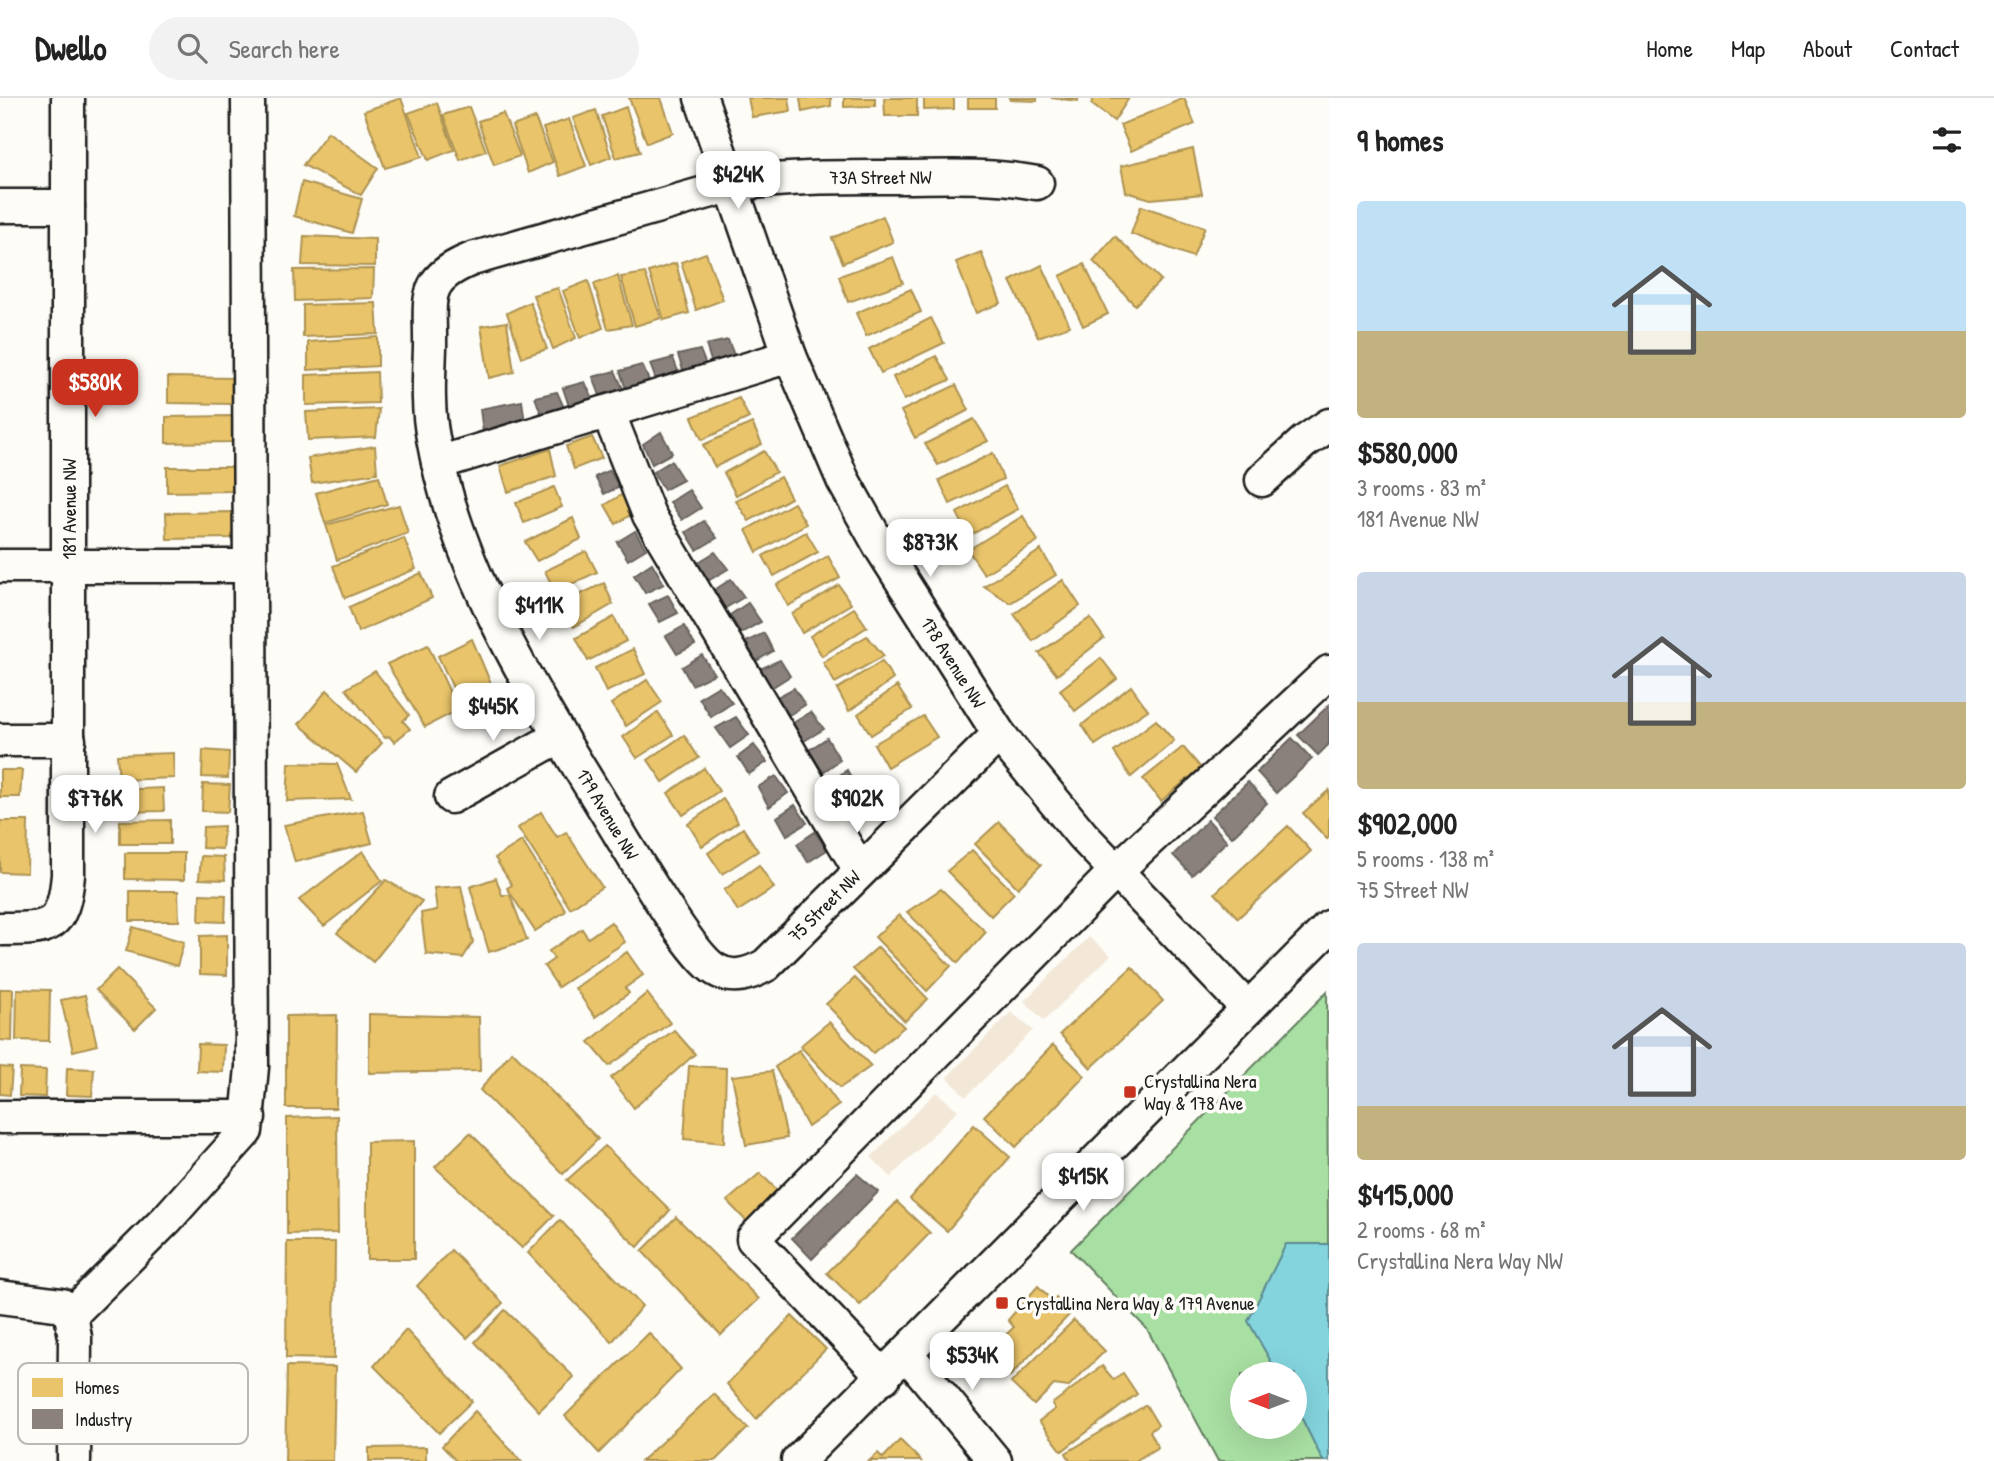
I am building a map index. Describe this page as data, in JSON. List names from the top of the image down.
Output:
{
  "streets": {
    "street": [
      "73A Street NW",
      "181 Avenue NW",
      "178 Avenue NW",
      "179 Avenue NW",
      "75 Street NW"
    ]
  },
  "crossings": [
    ["73A Street NW", "178 Avenue NW"],
    ["73A Street NW", "179 Avenue NW"],
    ["178 Avenue NW", "75 Street NW"],
    ["179 Avenue NW", "75 Street NW"]
  ],
  "places": {
    "transit": ["Crystallina Nera Way & 178 Ave", "Crystallina Nera Way & 179 Avenue"]
  },
  "legend": ["Homes", "Industry"],
  "north": "left",
  "page": {
    "header": "Dwello",
    "search": "Search here",
    "nav": [
      "Home",
      "Map",
      "About",
      "Contact"
    ],
    "heading": "9 homes",
    "price": [
      "$424K",
      "$580K",
      "$873K",
      "$411K",
      "$445K",
      "$776K",
      "$902K",
      "$415K",
      "$534K"
    ],
    "list": [
      {
        "name": "$580,000",
        "note": "3 rooms · 83 m² · 181 Avenue NW"
      },
      {
        "name": "$902,000",
        "note": "5 rooms · 138 m² · 75 Street NW"
      },
      {
        "name": "$415,000",
        "note": "2 rooms · 68 m² · Crystallina Nera Way NW"
      }
    ]
  }
}
